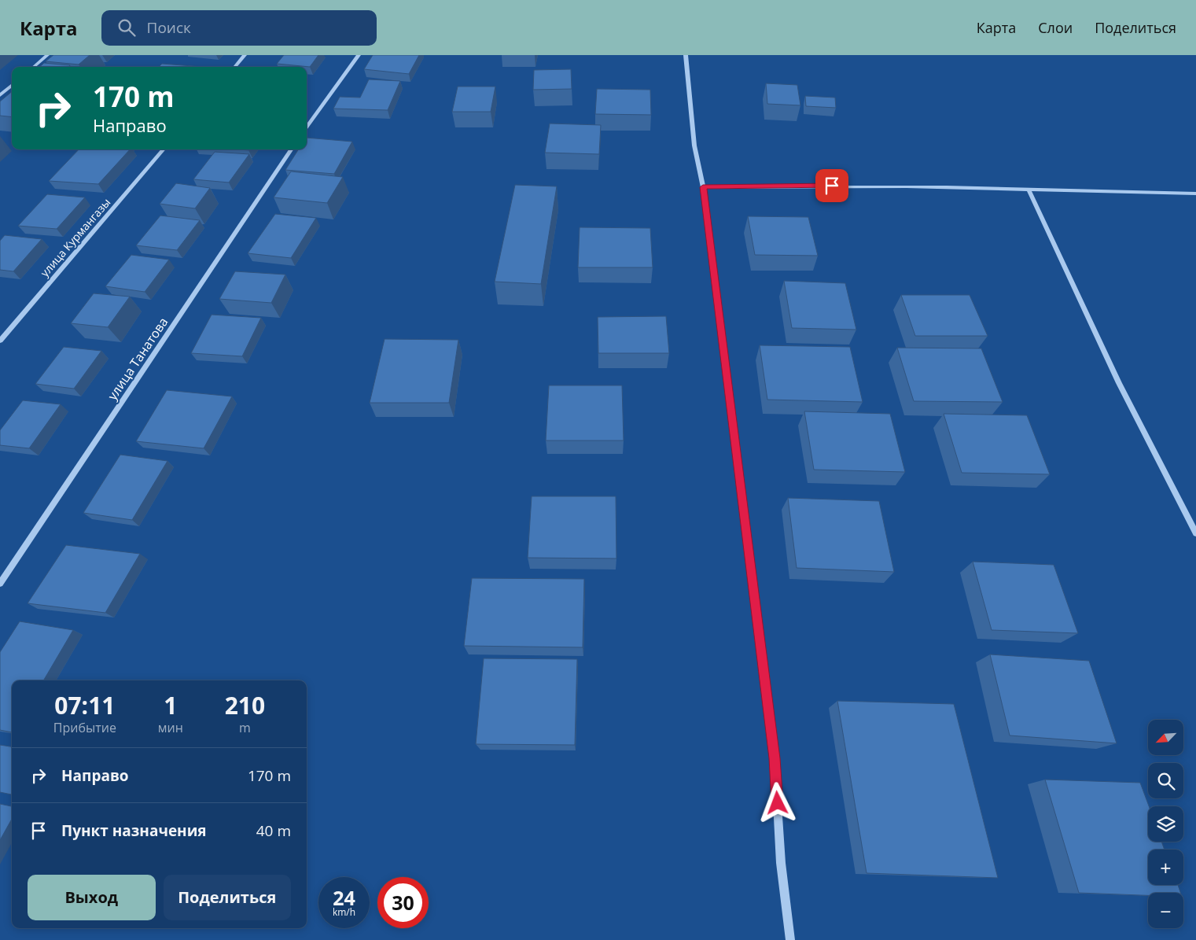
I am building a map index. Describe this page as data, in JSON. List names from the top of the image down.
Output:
{
  "streets": {
    "street": ["улица Курмангазы", "улица Танатова"]
  },
  "north": "bottom left",
  "page": {
    "header": "Карта",
    "search": "Поиск",
    "nav": ["Карта", "Слои", "Поделиться"],
    "turn": ["170 m", "Направо"],
    "eta": [
      "07:11",
      "Прибытие",
      "1",
      "мин",
      "210",
      "m"
    ],
    "map_buttons": ["+", "−"],
    "list": [
      {
        "name": "Направо",
        "value": "170 m"
      },
      {
        "name": "Пункт назначения",
        "value": "40 m"
      }
    ],
    "buttons": ["Выход", "Поделиться"],
    "speed": "24 km/h",
    "limit": "30"
  }
}
